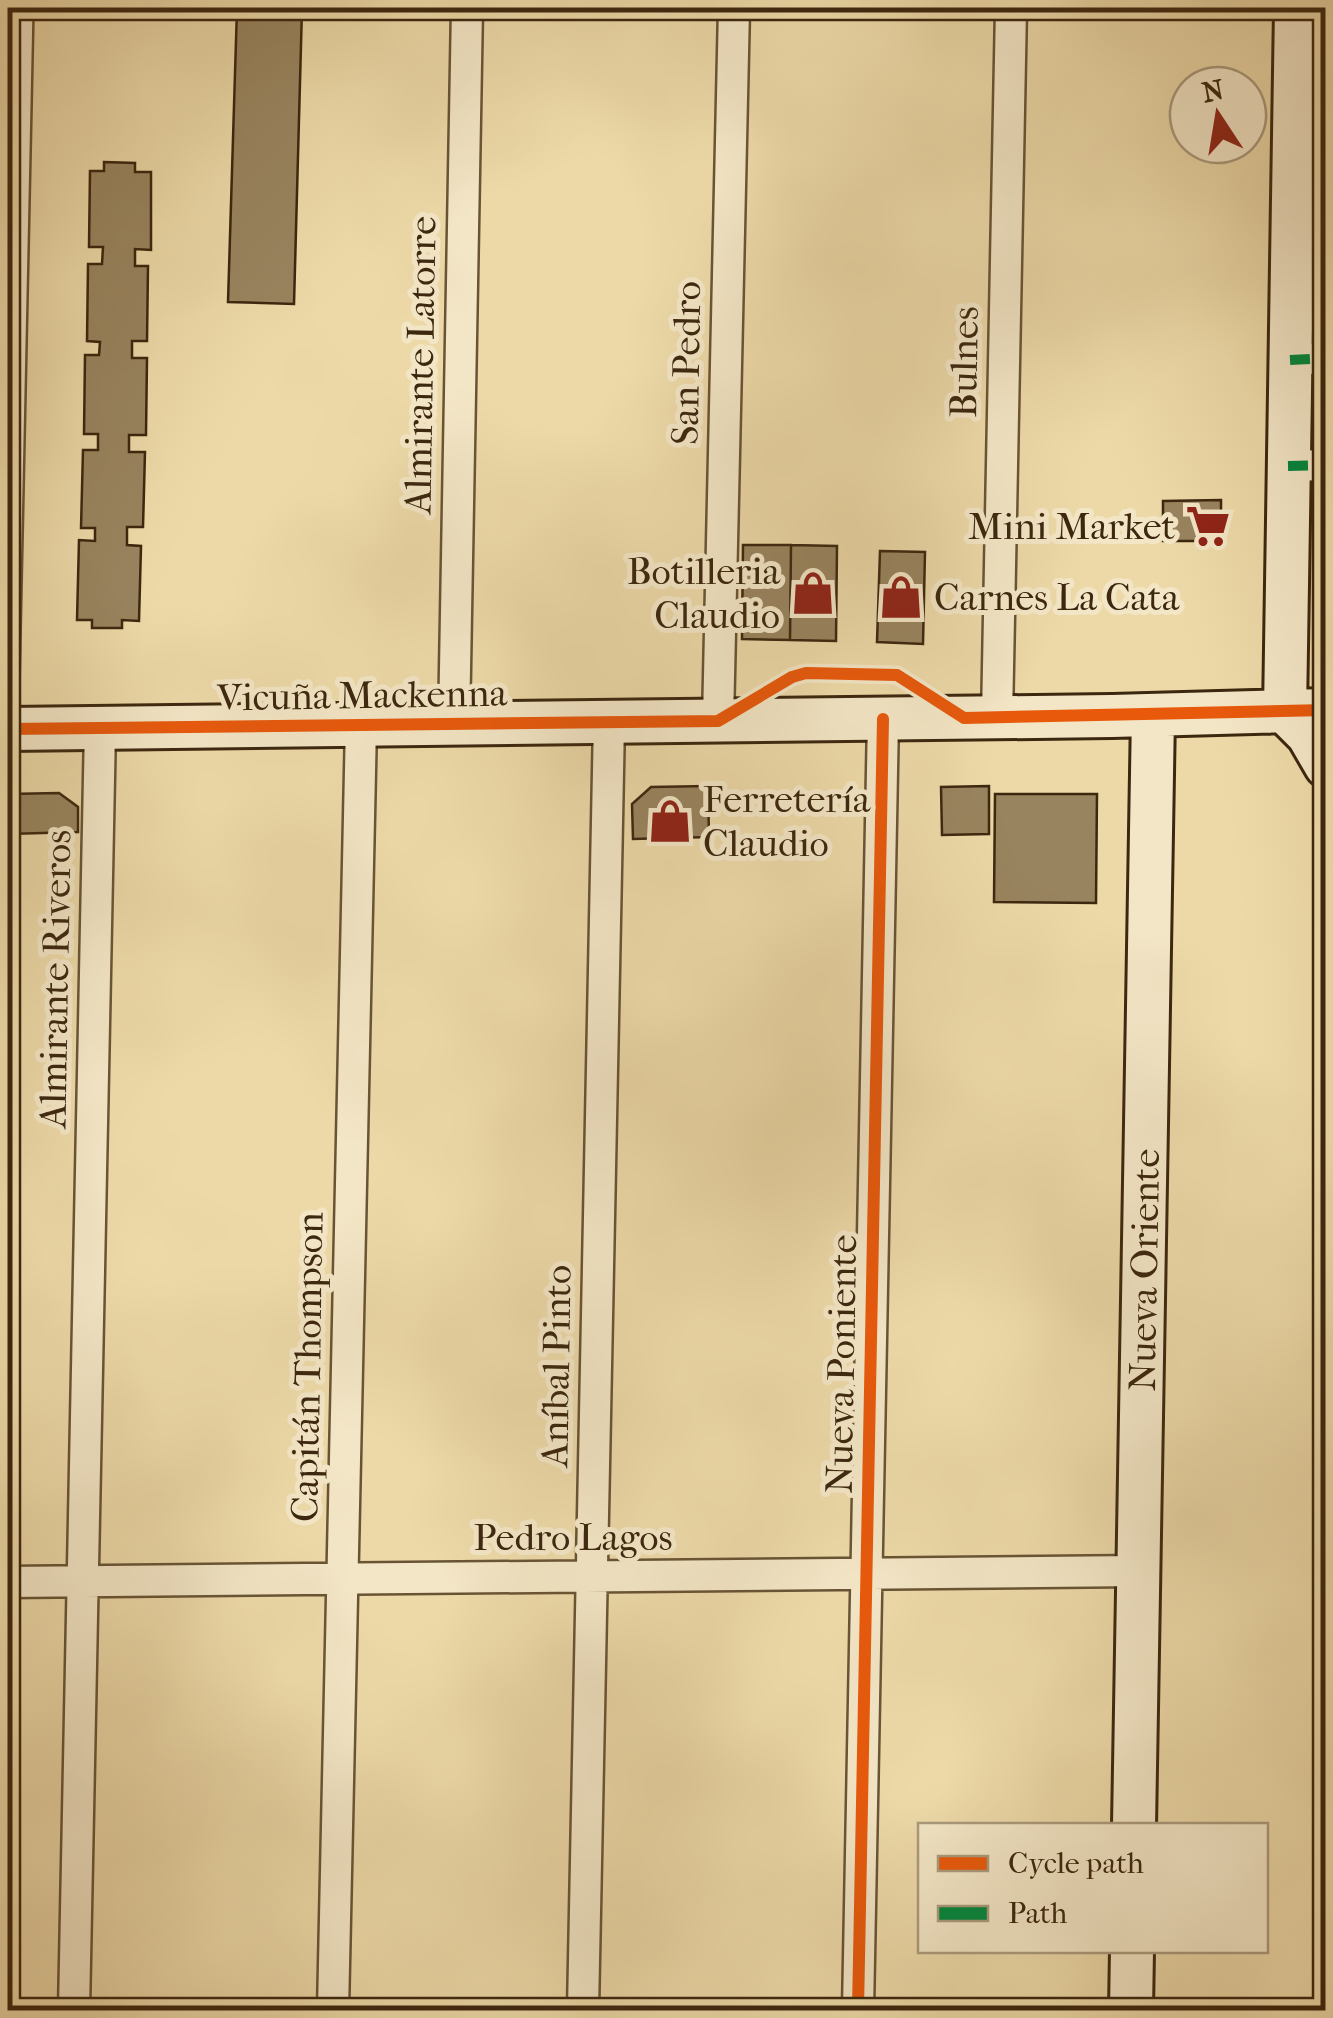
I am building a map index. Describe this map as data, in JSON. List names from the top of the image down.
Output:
{
  "streets": {
    "main road": ["Vicuña Mackenna", "Nueva Oriente"],
    "street": [
      "Bulnes",
      "San Pedro",
      "Almirante Latorre",
      "Almirante Riveros",
      "Nueva Poniente",
      "Aníbal Pinto",
      "Capitán Thompson",
      "Pedro Lagos"
    ]
  },
  "crossings": [
    ["Bulnes", "Vicuña Mackenna"],
    ["San Pedro", "Vicuña Mackenna"],
    ["Almirante Latorre", "Vicuña Mackenna"],
    ["Vicuña Mackenna", "Almirante Riveros"],
    ["Vicuña Mackenna", "Nueva Oriente"],
    ["Vicuña Mackenna", "Nueva Poniente"],
    ["Vicuña Mackenna", "Aníbal Pinto"],
    ["Vicuña Mackenna", "Capitán Thompson"],
    ["Almirante Riveros", "Pedro Lagos"],
    ["Nueva Oriente", "Pedro Lagos"],
    ["Nueva Poniente", "Pedro Lagos"],
    ["Aníbal Pinto", "Pedro Lagos"],
    ["Capitán Thompson", "Pedro Lagos"]
  ],
  "places": {
    "supermarket": ["Mini Market"],
    "shop": ["Botilleria Claudio", "Carnes La Cata", "Ferretería Claudio"]
  },
  "legend": ["Cycle path", "Path"],
  "north": "top"
}
